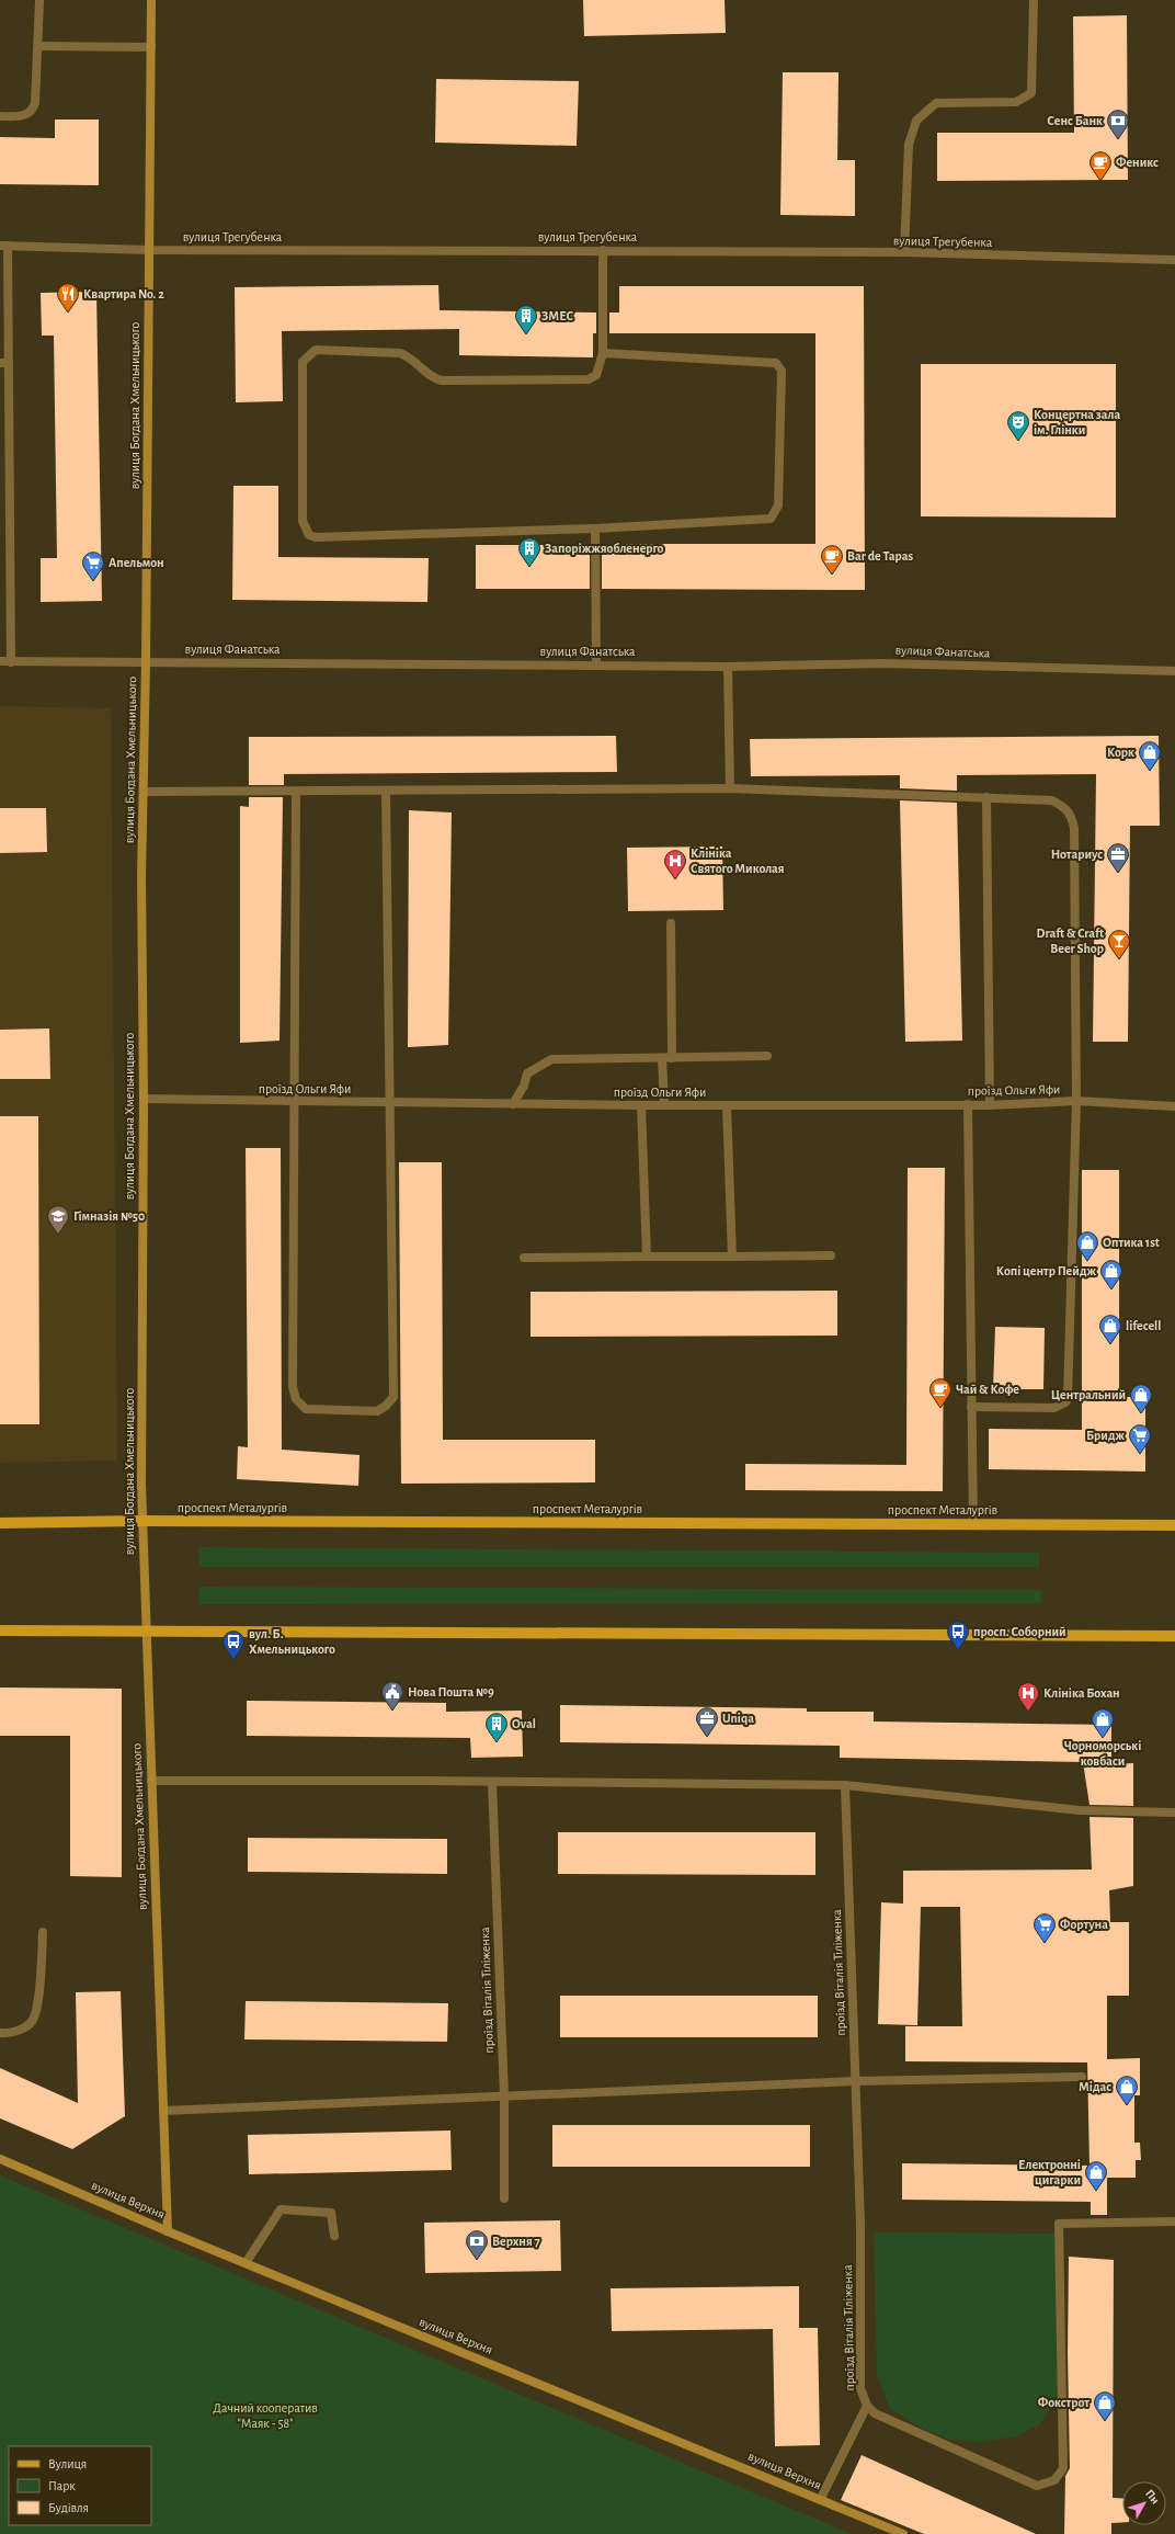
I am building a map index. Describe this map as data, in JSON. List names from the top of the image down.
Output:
{
  "streets": {
    "main road": ["вулиця Богдана Хмельницького", "проспект Металургів", "вулиця Верхня"],
    "street": [
      "вулиця Трегубенка",
      "вулиця Фанатська",
      "проїзд Ольги Яфи",
      "проїзд Віталія Тіліженка"
    ]
  },
  "crossings": [
    ["вулиця Трегубенка", "вулиця Богдана Хмельницького"],
    ["вулиця Богдана Хмельницького", "вулиця Фанатська"],
    ["вулиця Богдана Хмельницького", "проїзд Ольги Яфи"],
    ["вулиця Богдана Хмельницького", "проспект Металургів"],
    ["вулиця Богдана Хмельницького", "вулиця Верхня"],
    ["проїзд Віталія Тіліженка", "вулиця Верхня"]
  ],
  "parks": ["Дачний кооператив \"Маяк - 58\""],
  "places": {
    "bank": ["Сенс Банк", "Верхня 7"],
    "cafe": ["Феникс", "Bar de Tapas", "Чай & Кофе"],
    "restaurant": ["Квартира No. 2"],
    "building": ["ЗМЕС", "Запоріжжяобленерго", "Oval"],
    "theatre": ["Концертна зала ім. Глінки"],
    "supermarket": ["Апельмон", "Бридж", "Фортуна"],
    "shop": [
      "Корк",
      "Оптика 1st",
      "Копі центр Пейдж",
      "lifecell",
      "Центральний",
      "Чорноморські ковбаси",
      "Мідас",
      "Електронні цигарки",
      "Фокстрот"
    ],
    "office": ["Нотариус", "Uniqa"],
    "hospital": ["Клініка Святого Миколая", "Клініка Бохан"],
    "bar": ["Draft & Craft Beer Shop"],
    "school or university": ["Гімназія №50"],
    "bus stop": ["просп. Соборний", "вул. Б. Хмельницького"],
    "public building": ["Нова Пошта №9"]
  },
  "legend": ["Вулиця", "Парк", "Будівля"],
  "north": "top right"
}
